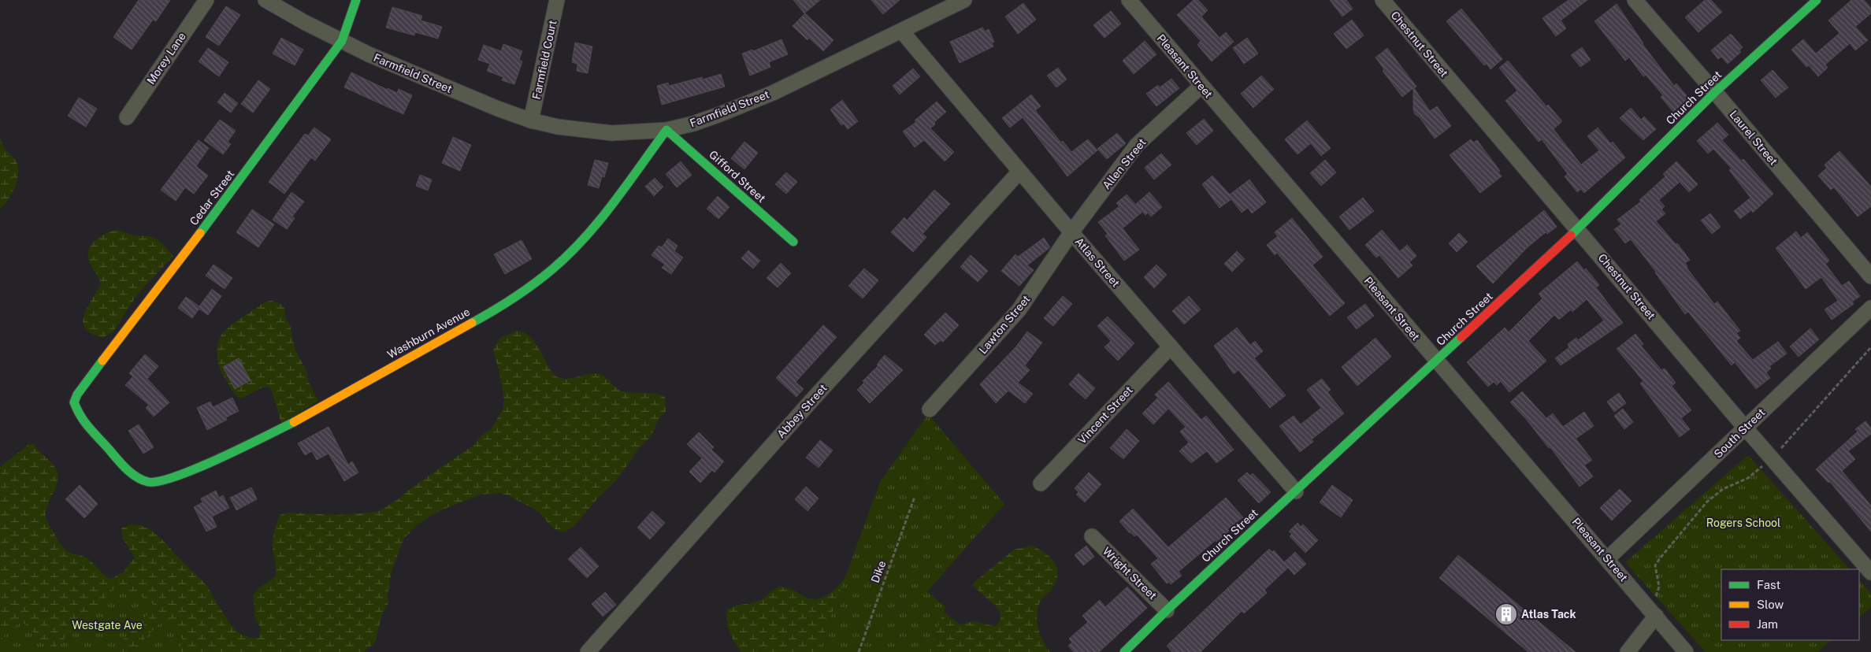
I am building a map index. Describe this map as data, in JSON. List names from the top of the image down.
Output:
{
  "streets": {
    "street": [
      "Chestnut Street",
      "Morey Lane",
      "Farmfield Court",
      "Pleasant Street",
      "Farmfield Street",
      "Church Street",
      "Laurel Street",
      "Allen Street",
      "Gifford Street",
      "Cedar Street",
      "Atlas Street",
      "Lawton Street",
      "Washburn Avenue",
      "Abbey Street",
      "Vincent Street",
      "South Street",
      "Wright Street"
    ],
    "path": ["Dike"]
  },
  "crossings": [
    ["Chestnut Street", "Church Street"],
    ["Chestnut Street", "South Street"],
    ["Farmfield Court", "Farmfield Street"],
    ["Pleasant Street", "Church Street"],
    ["Pleasant Street", "Allen Street"],
    ["Pleasant Street", "South Street"],
    ["Farmfield Street", "Gifford Street"],
    ["Farmfield Street", "Cedar Street"],
    ["Farmfield Street", "Atlas Street"],
    ["Farmfield Street", "Washburn Avenue"],
    ["Church Street", "Laurel Street"],
    ["Church Street", "Atlas Street"],
    ["Church Street", "Wright Street"],
    ["Allen Street", "Atlas Street"],
    ["Allen Street", "Lawton Street"],
    ["Gifford Street", "Washburn Avenue"],
    ["Cedar Street", "Washburn Avenue"],
    ["Atlas Street", "Lawton Street"],
    ["Atlas Street", "Abbey Street"],
    ["Atlas Street", "Vincent Street"]
  ],
  "parks": ["Rogers School", "Westgate Ave"],
  "places": {
    "building": ["Atlas Tack"]
  },
  "legend": ["Fast", "Slow", "Jam"]
}
